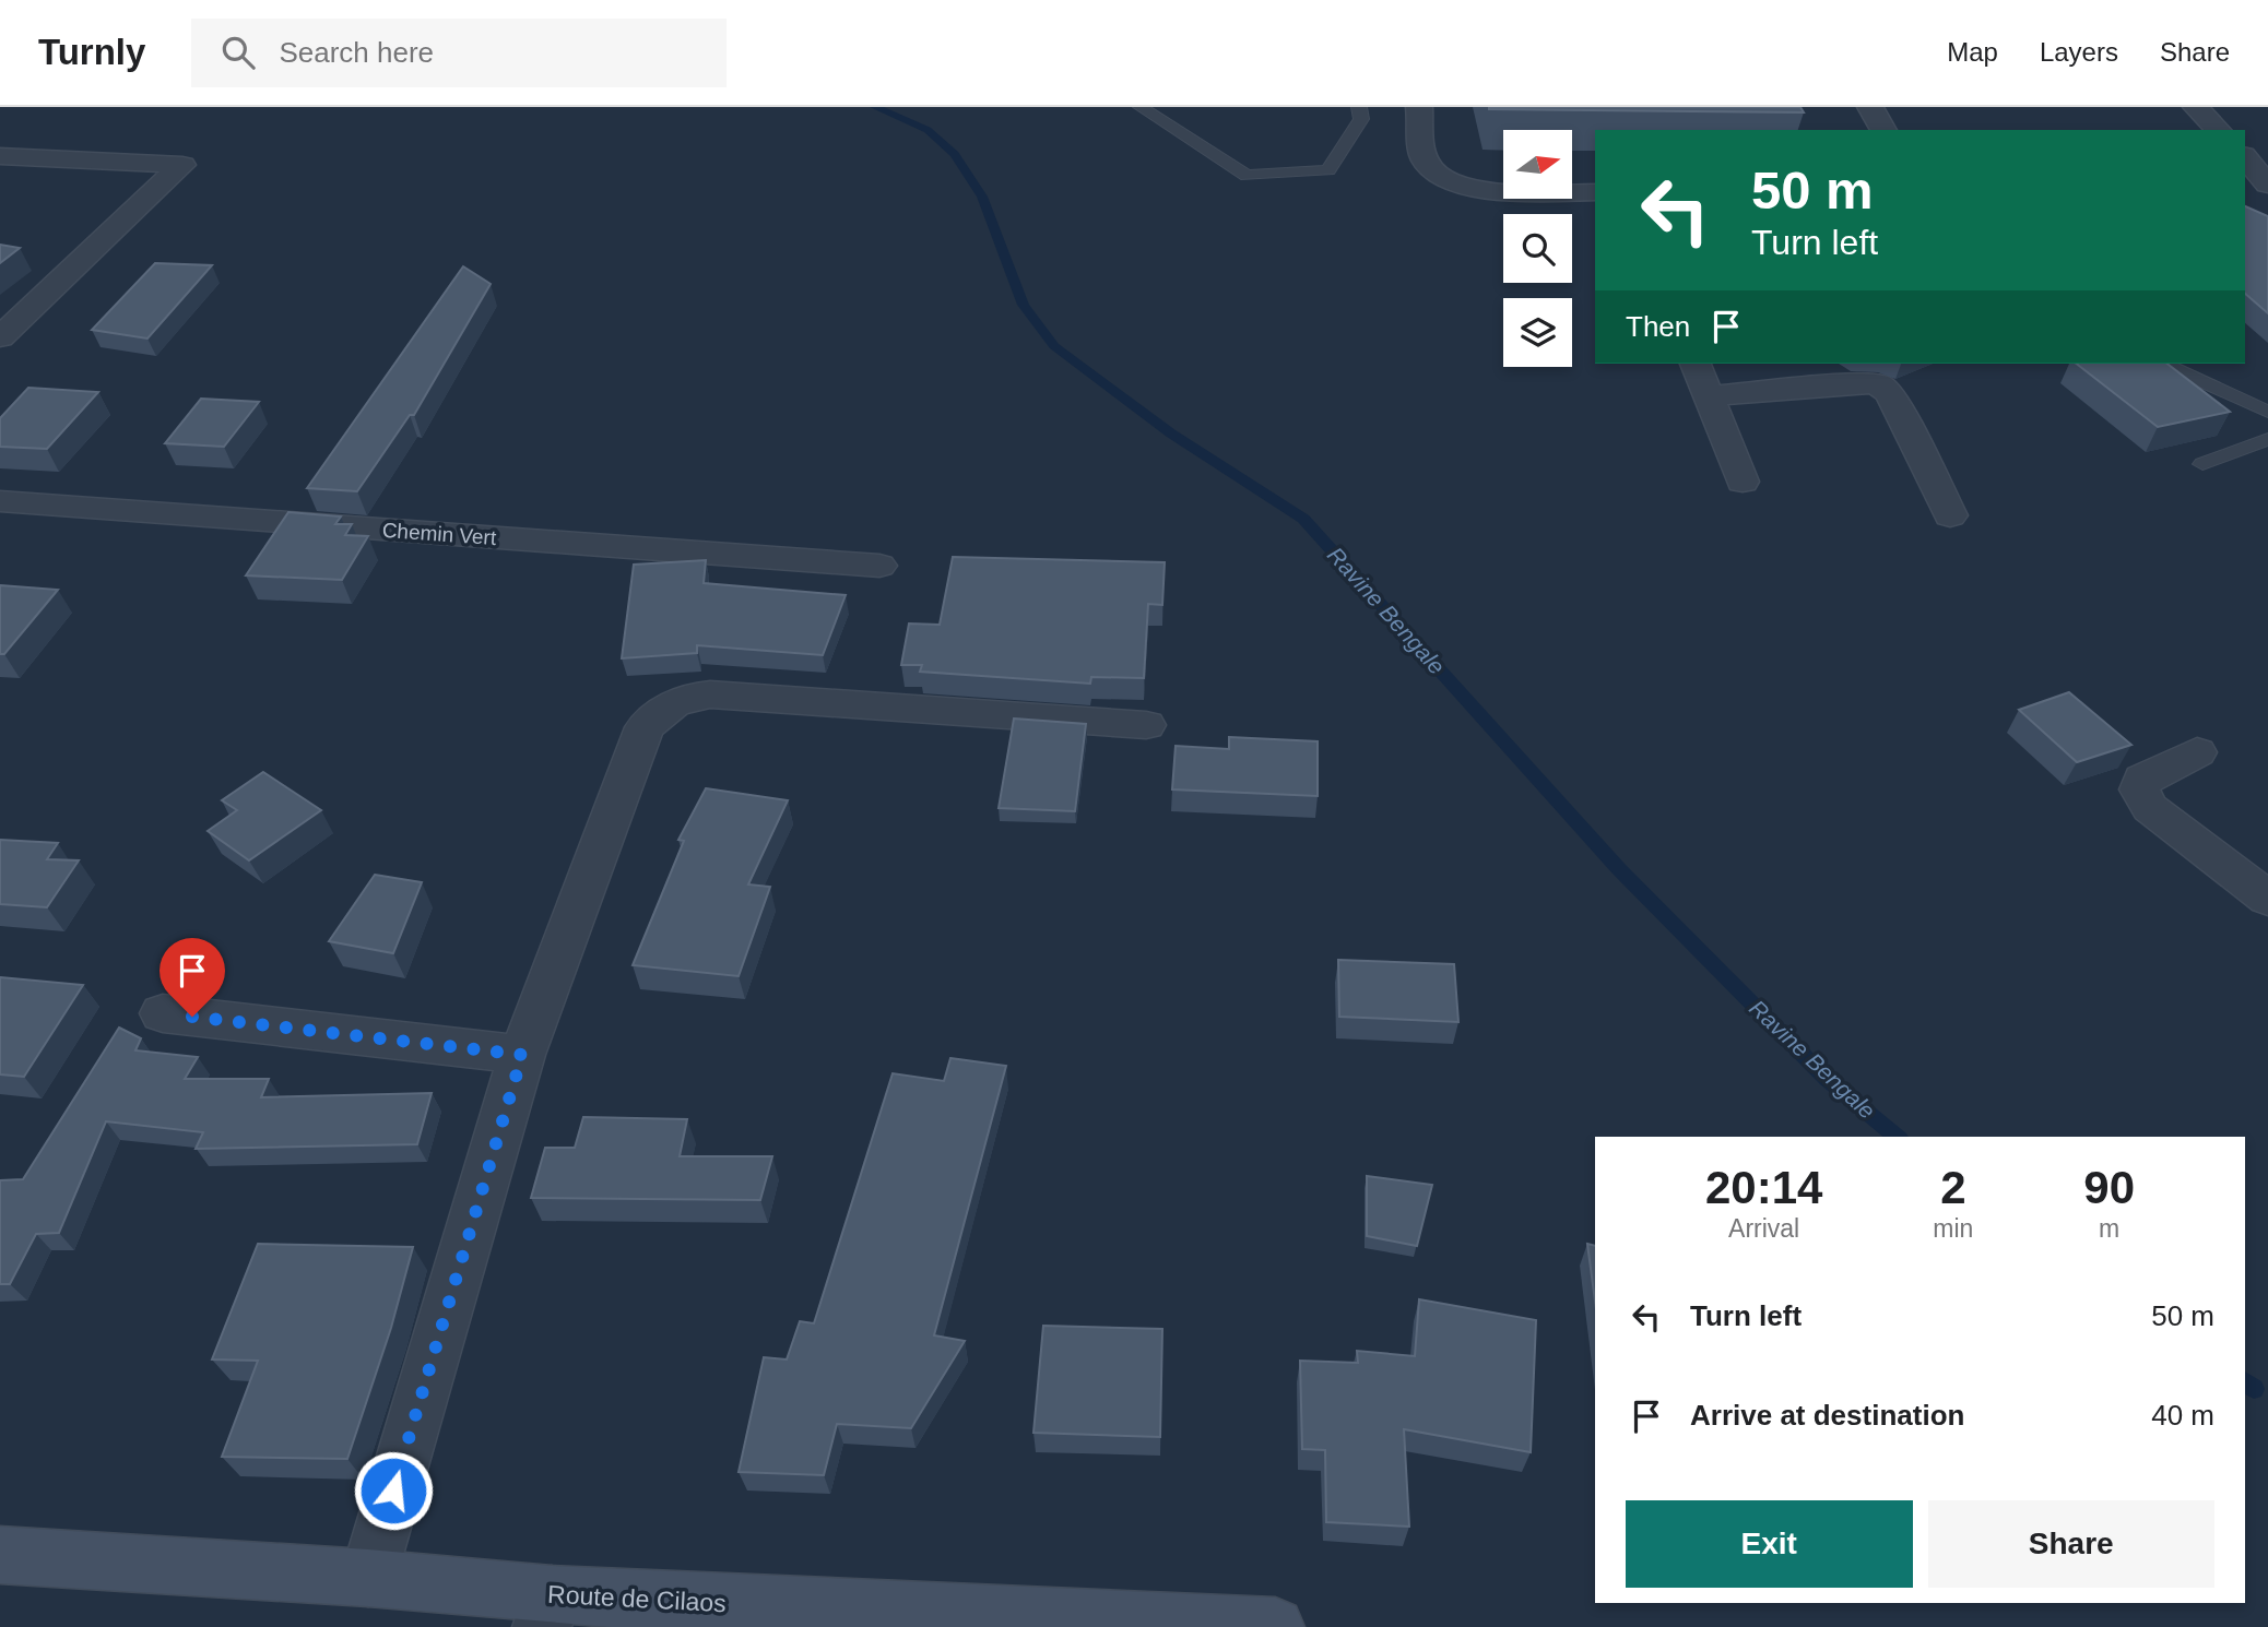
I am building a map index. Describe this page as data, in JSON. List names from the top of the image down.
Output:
{
  "streets": {
    "main road": ["Route de Cilaos"],
    "street": ["Chemin Vert"]
  },
  "water": ["Ravine Bengale"],
  "north": "right",
  "page": {
    "header": "Turnly",
    "search": "Search here",
    "nav": ["Map", "Layers", "Share"],
    "turn": ["50 m", "Turn left"],
    "then": "Then",
    "eta": [
      "20:14",
      "Arrival",
      "2",
      "min",
      "90",
      "m"
    ],
    "list": [
      {
        "name": "Turn left",
        "value": "50 m"
      },
      {
        "name": "Arrive at destination",
        "value": "40 m"
      }
    ],
    "buttons": ["Exit", "Share"]
  }
}
